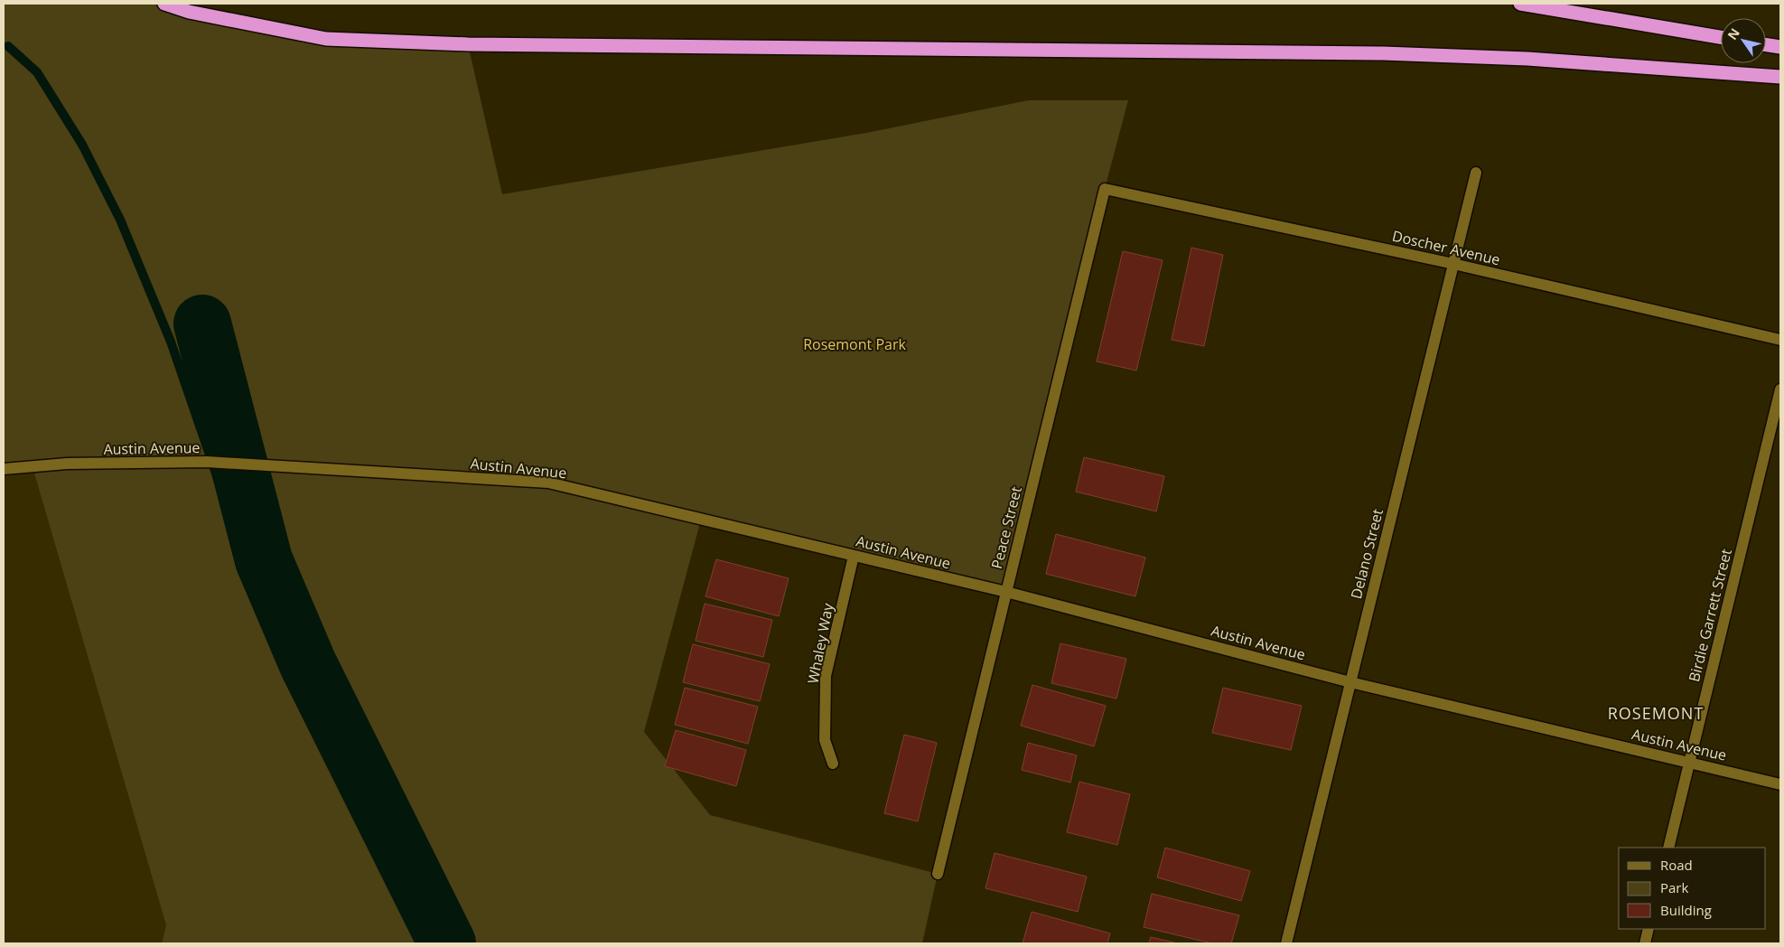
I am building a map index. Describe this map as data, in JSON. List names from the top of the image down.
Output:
{
  "streets": {
    "street": [
      "Doscher Avenue",
      "Austin Avenue",
      "Peace Street",
      "Delano Street",
      "Birdie Garrett Street",
      "Whaley Way"
    ]
  },
  "crossings": [
    ["Doscher Avenue", "Peace Street"],
    ["Doscher Avenue", "Delano Street"],
    ["Austin Avenue", "Peace Street"],
    ["Austin Avenue", "Delano Street"],
    ["Austin Avenue", "Birdie Garrett Street"],
    ["Austin Avenue", "Whaley Way"]
  ],
  "districts": ["ROSEMONT"],
  "parks": ["Rosemont Park"],
  "legend": ["Road", "Park", "Building"],
  "north": "top left"
}
